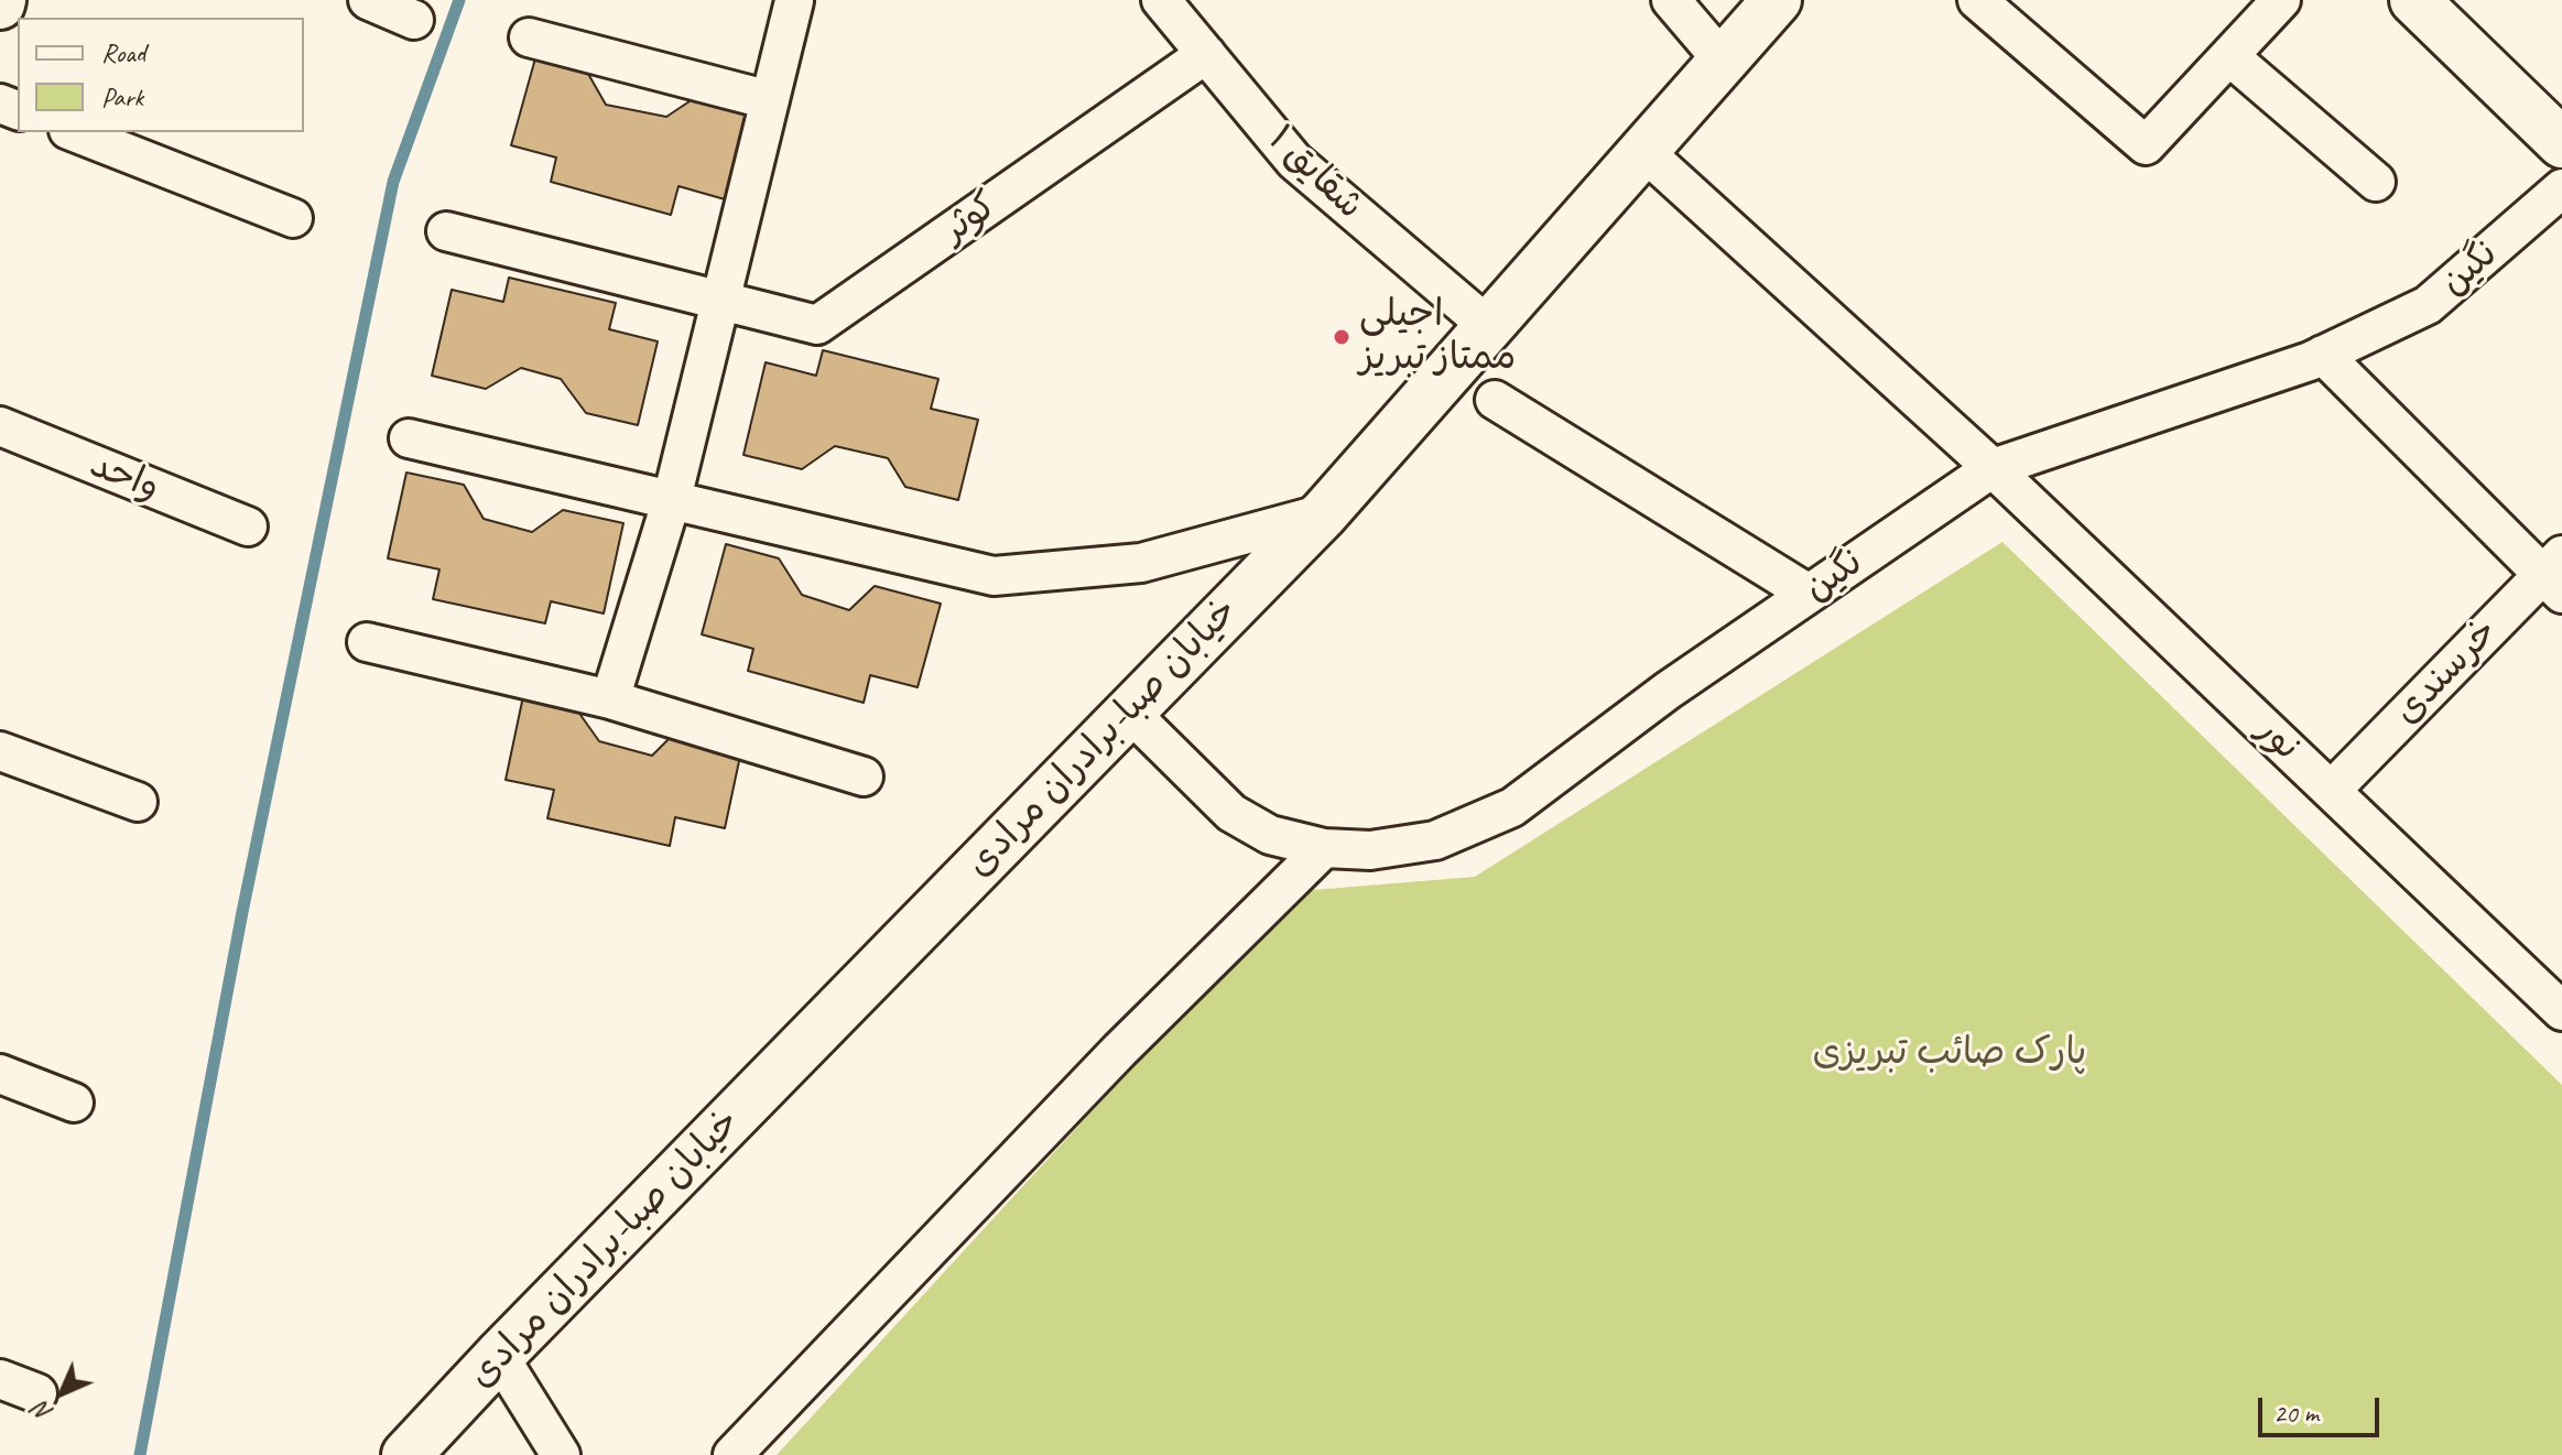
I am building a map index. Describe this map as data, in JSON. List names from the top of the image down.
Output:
{
  "streets": {
    "main road": ["خیابان صبا-برادران مرادی"],
    "street": [
      "شقایق ۱",
      "کوثر",
      "نگین",
      "واحد",
      "خرسندی",
      "نور"
    ]
  },
  "crossings": [
    ["شقایق ۱", "کوثر"],
    ["شقایق ۱", "خیابان صبا-برادران مرادی"],
    ["نگین", "خیابان صبا-برادران مرادی"],
    ["نگین", "نور"],
    ["خرسندی", "نور"],
    ["خیابان صبا-برادران مرادی", "نور"]
  ],
  "parks": ["پارک صائب تبریزی"],
  "places": ["اجیلی ممتاز تبریز"],
  "legend": ["Road", "Park"],
  "scale_bar": "20 m",
  "north": "bottom left"
}
